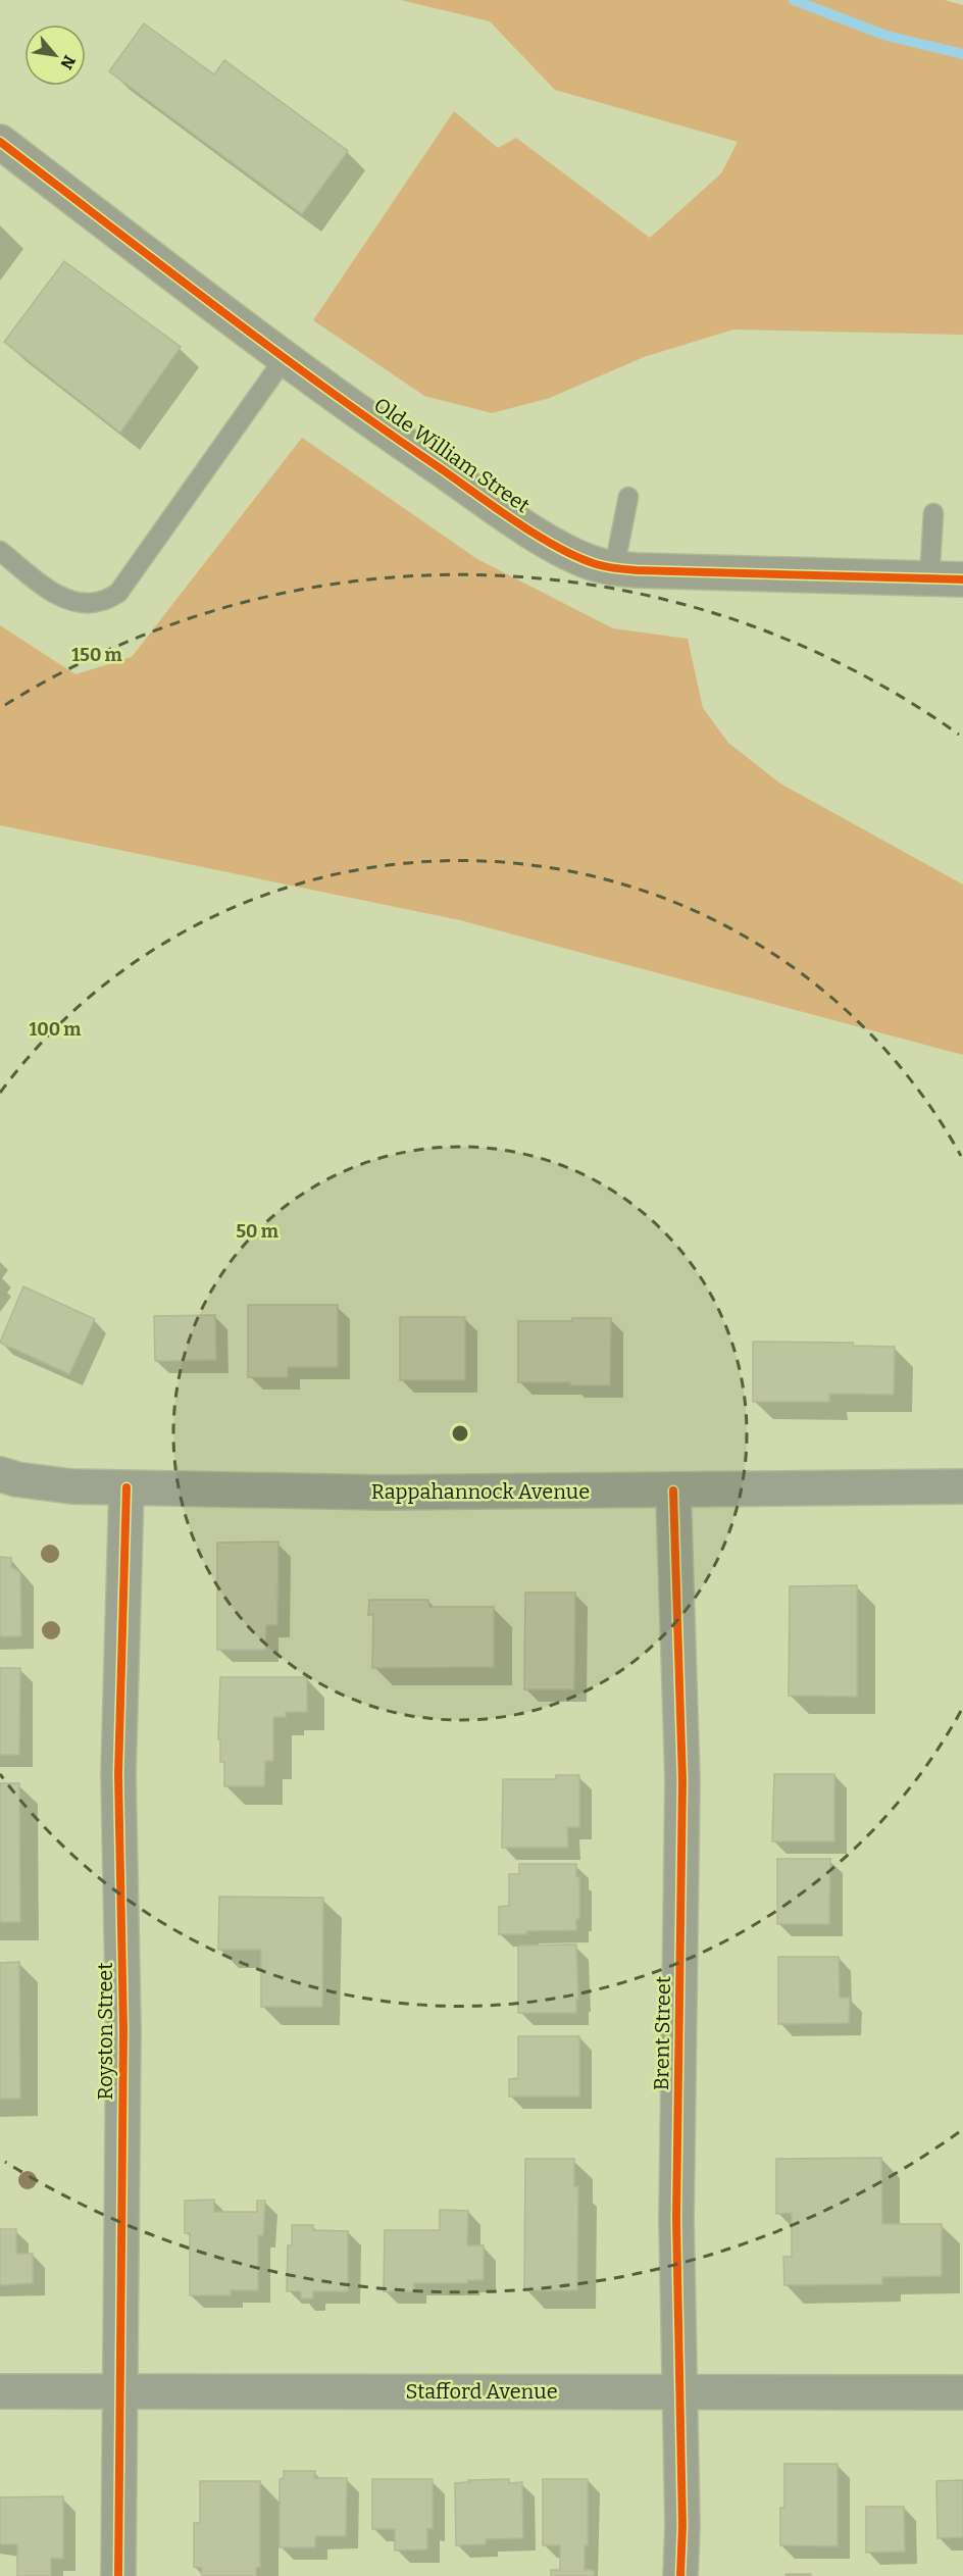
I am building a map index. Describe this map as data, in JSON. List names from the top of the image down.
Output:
{
  "streets": {
    "street": [
      "Olde William Street",
      "Rappahannock Avenue",
      "Royston Street",
      "Brent Street",
      "Stafford Avenue"
    ]
  },
  "crossings": [
    ["Rappahannock Avenue", "Royston Street"],
    ["Rappahannock Avenue", "Brent Street"],
    ["Royston Street", "Stafford Avenue"],
    ["Brent Street", "Stafford Avenue"]
  ],
  "north": "bottom right",
  "rings": ["150 m", "100 m", "50 m"]
}
